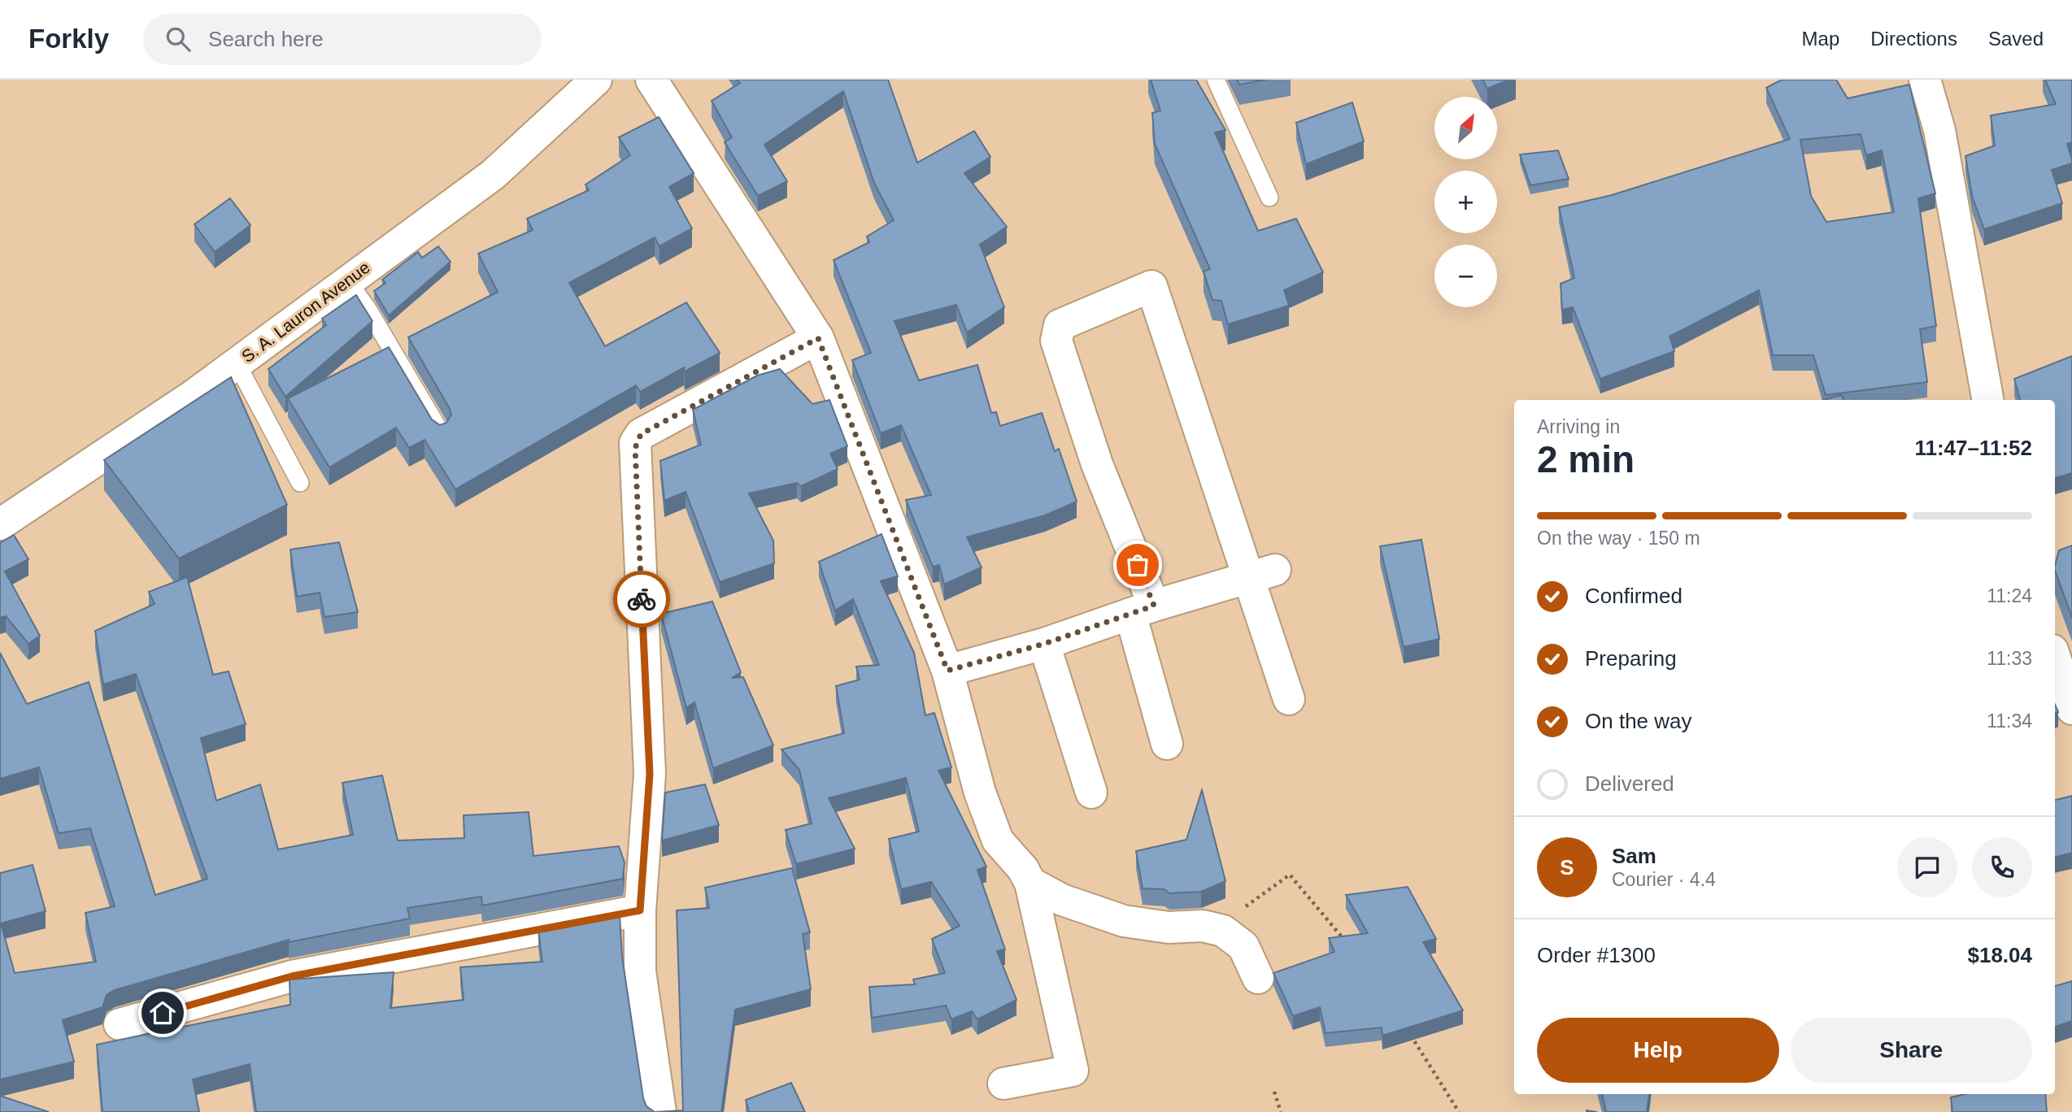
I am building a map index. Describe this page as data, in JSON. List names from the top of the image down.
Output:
{
  "streets": {
    "main road": ["S. A. Lauron Avenue"]
  },
  "north": "top right",
  "page": {
    "header": "Forkly",
    "search": "Search here",
    "nav": ["Map", "Directions", "Saved"],
    "map_buttons": ["+", "−"],
    "heading": ["2 min", "Arriving in", "11:47–11:52"],
    "panel": [
      "Sam",
      "Courier · 4.4",
      "Order #1300",
      "$18.04"
    ],
    "bar": "On the way · 150 m",
    "list": [
      ["Confirmed", "11:24"],
      ["Preparing", "11:33"],
      ["On the way", "11:34"],
      "Delivered"
    ],
    "round": "S",
    "buttons": ["Help", "Share"]
  }
}
